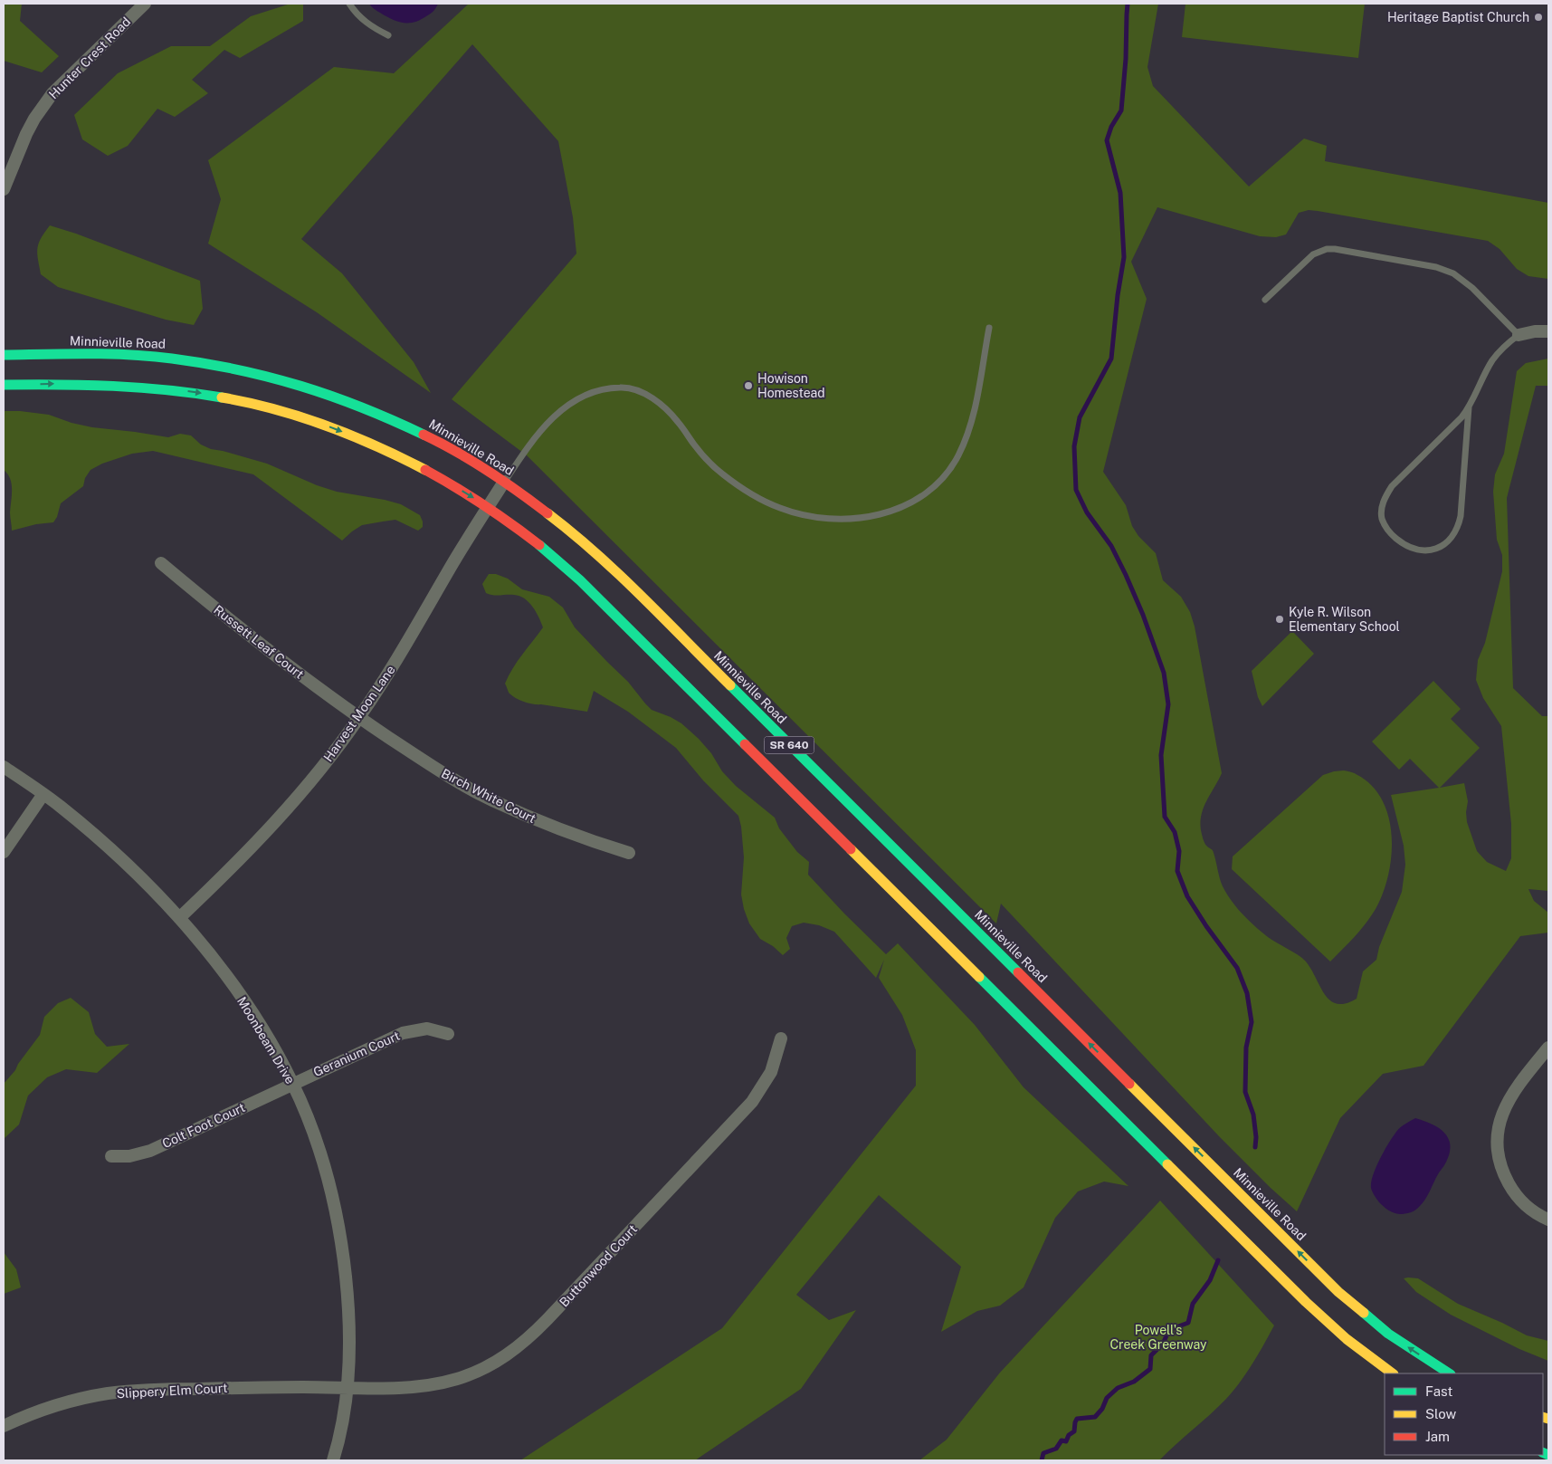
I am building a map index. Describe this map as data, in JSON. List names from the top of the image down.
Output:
{
  "streets": {
    "main road": ["Minnieville Road", "SR 640"],
    "street": [
      "Hunter Crest Road",
      "Russett Leaf Court",
      "Harvest Moon Lane",
      "Birch White Court",
      "Moonbeam Drive",
      "Geranium Court",
      "Colt Foot Court",
      "Buttonwood Court",
      "Slippery Elm Court"
    ]
  },
  "crossings": [
    ["Minnieville Road", "Harvest Moon Lane"],
    ["Russett Leaf Court", "Harvest Moon Lane"],
    ["Russett Leaf Court", "Birch White Court"],
    ["Harvest Moon Lane", "SR 640"],
    ["Harvest Moon Lane", "Birch White Court"],
    ["Harvest Moon Lane", "Moonbeam Drive"],
    ["Moonbeam Drive", "Geranium Court"],
    ["Moonbeam Drive", "Colt Foot Court"],
    ["Moonbeam Drive", "Buttonwood Court"],
    ["Moonbeam Drive", "Slippery Elm Court"],
    ["Geranium Court", "Colt Foot Court"],
    ["Buttonwood Court", "Slippery Elm Court"]
  ],
  "parks": ["Powell's Creek Greenway"],
  "places": ["Heritage Baptist Church", "Howison Homestead", "Kyle R. Wilson Elementary School"],
  "legend": ["Fast", "Slow", "Jam"]
}
